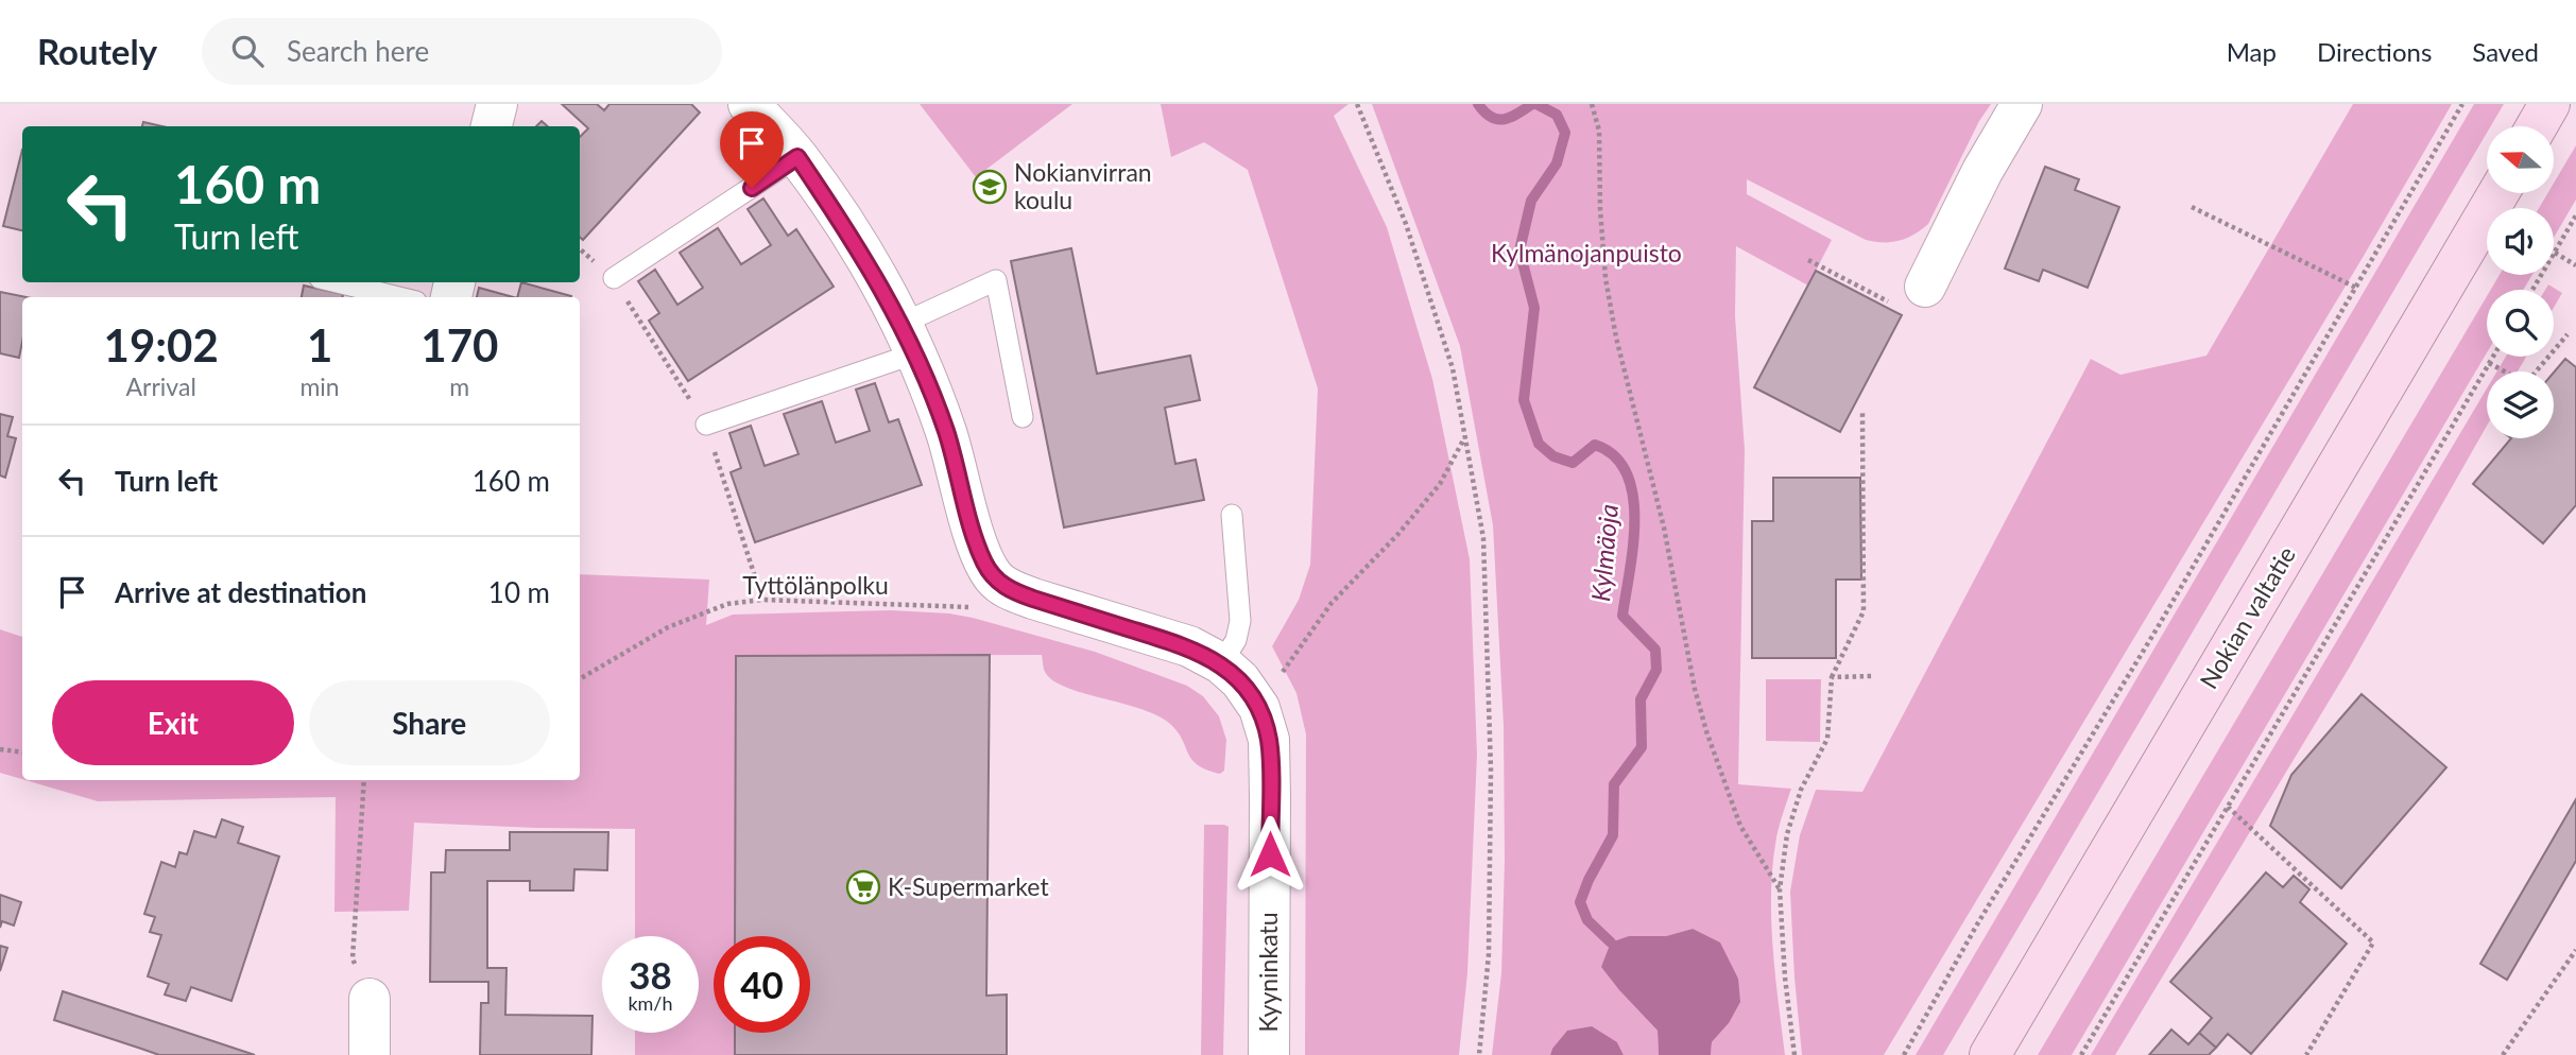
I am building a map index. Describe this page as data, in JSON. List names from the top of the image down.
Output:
{
  "streets": {
    "main road": ["Nokian valtatie"],
    "street": ["Kyyninkatu"],
    "path": ["Tyttölänpolku"]
  },
  "water": ["Kylmäoja"],
  "parks": ["Kylmänojanpuisto"],
  "places": {
    "school or university": ["Nokianvirran koulu"],
    "supermarket": ["K-Supermarket"]
  },
  "north": "left",
  "page": {
    "header": "Routely",
    "search": "Search here",
    "nav": ["Map", "Directions", "Saved"],
    "turn": ["160 m", "Turn left"],
    "eta": [
      "19:02",
      "Arrival",
      "1",
      "min",
      "170",
      "m"
    ],
    "list": [
      {
        "name": "Turn left",
        "value": "160 m"
      },
      {
        "name": "Arrive at destination",
        "value": "10 m"
      }
    ],
    "buttons": ["Exit", "Share"],
    "speed": "38 km/h",
    "limit": "40"
  }
}
